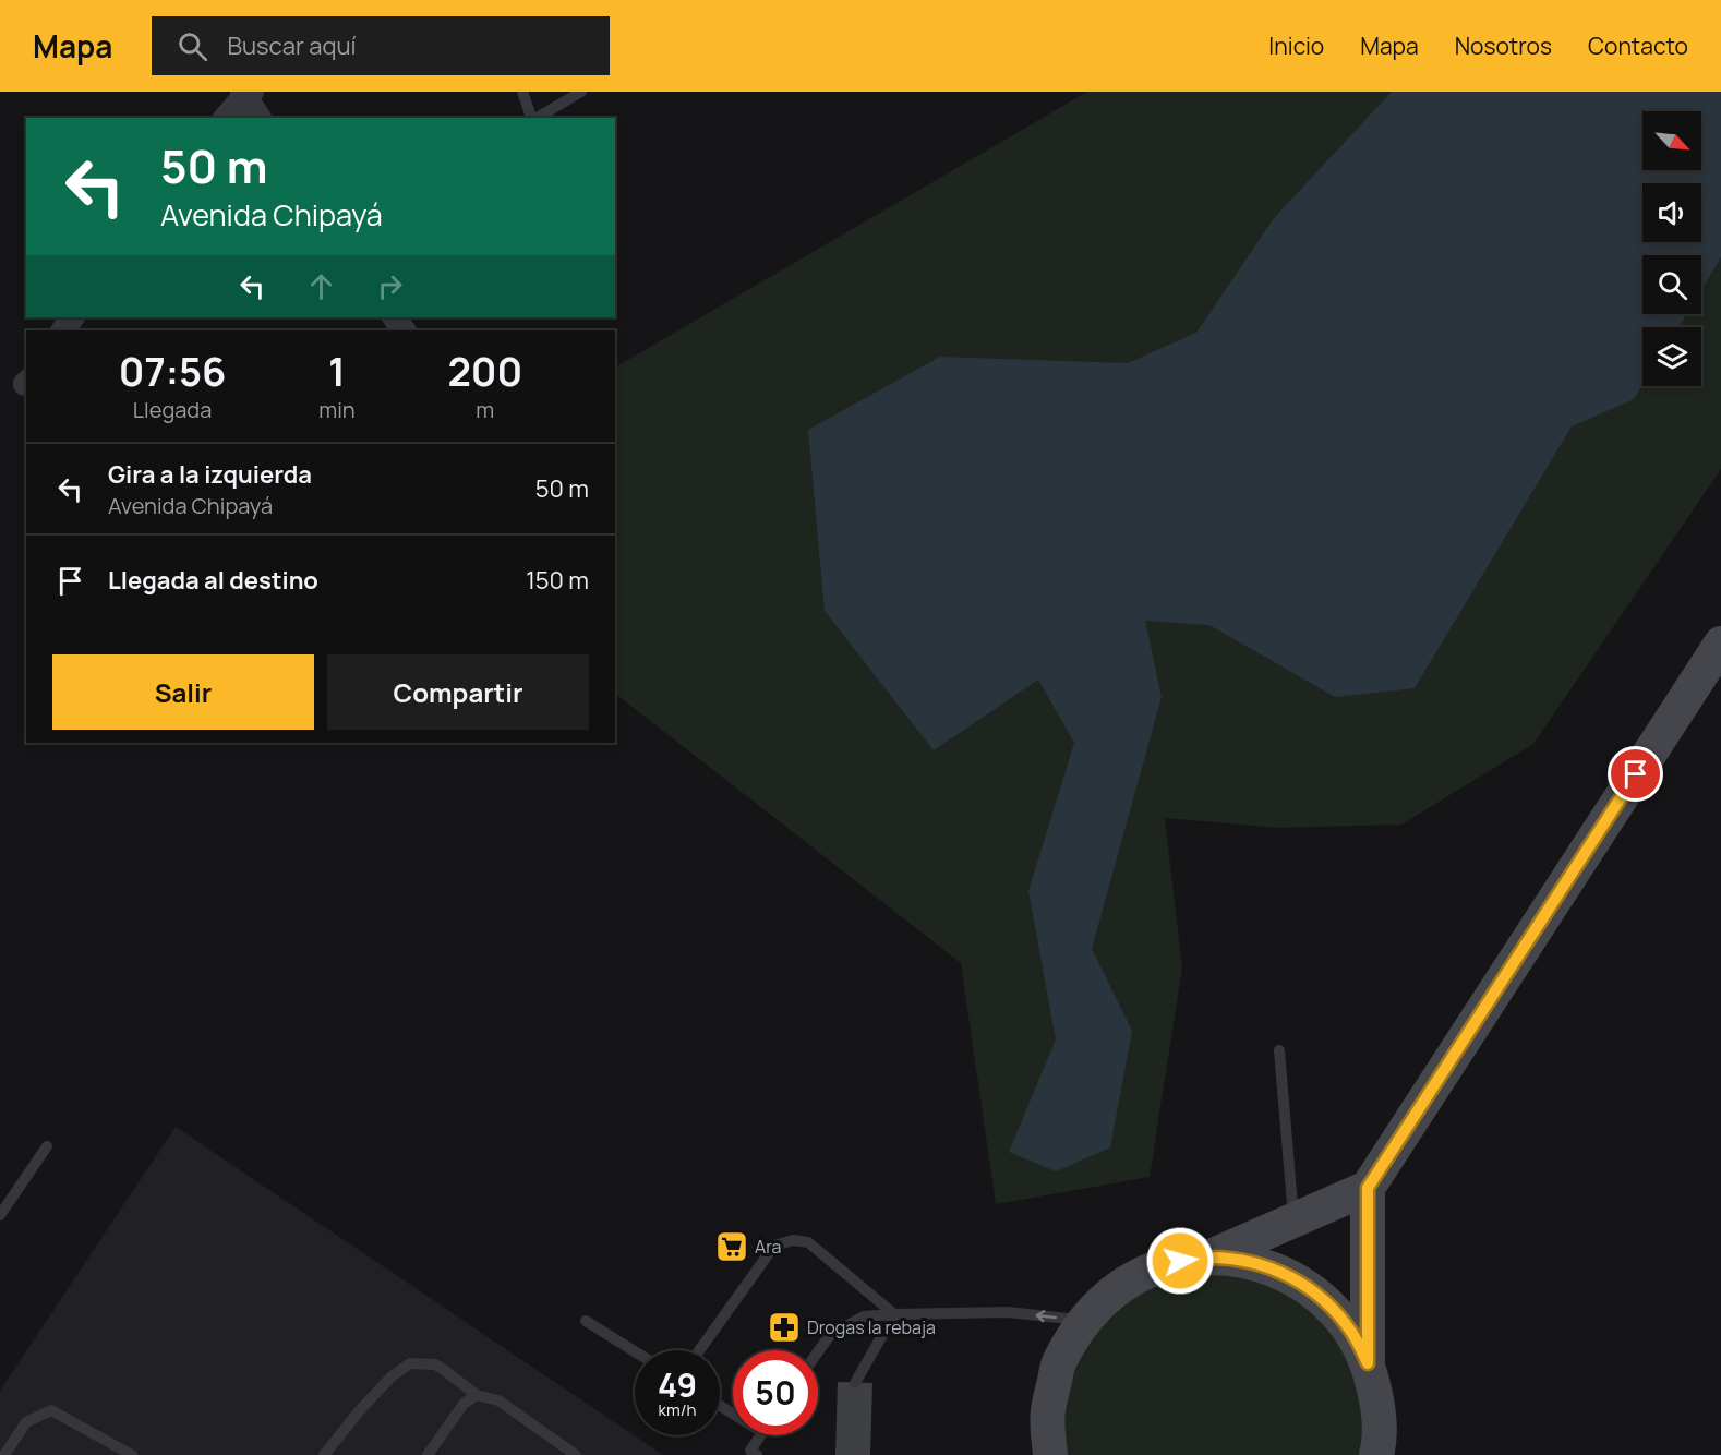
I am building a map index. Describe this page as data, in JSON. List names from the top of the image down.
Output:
{
  "places": {
    "supermarket": ["Ara"],
    "pharmacy": ["Drogas la rebaja"]
  },
  "north": "bottom right",
  "page": {
    "header": "Mapa",
    "search": "Buscar aquí",
    "nav": [
      "Inicio",
      "Mapa",
      "Nosotros",
      "Contacto"
    ],
    "turn": ["50 m", "Avenida Chipayá"],
    "eta": [
      "07:56",
      "Llegada",
      "1",
      "min",
      "200",
      "m"
    ],
    "list": [
      {
        "name": "Gira a la izquierda",
        "note": "Avenida Chipayá",
        "value": "50 m"
      },
      {
        "name": "Llegada al destino",
        "value": "150 m"
      }
    ],
    "buttons": ["Salir", "Compartir"],
    "speed": "49 km/h",
    "limit": "50"
  }
}
